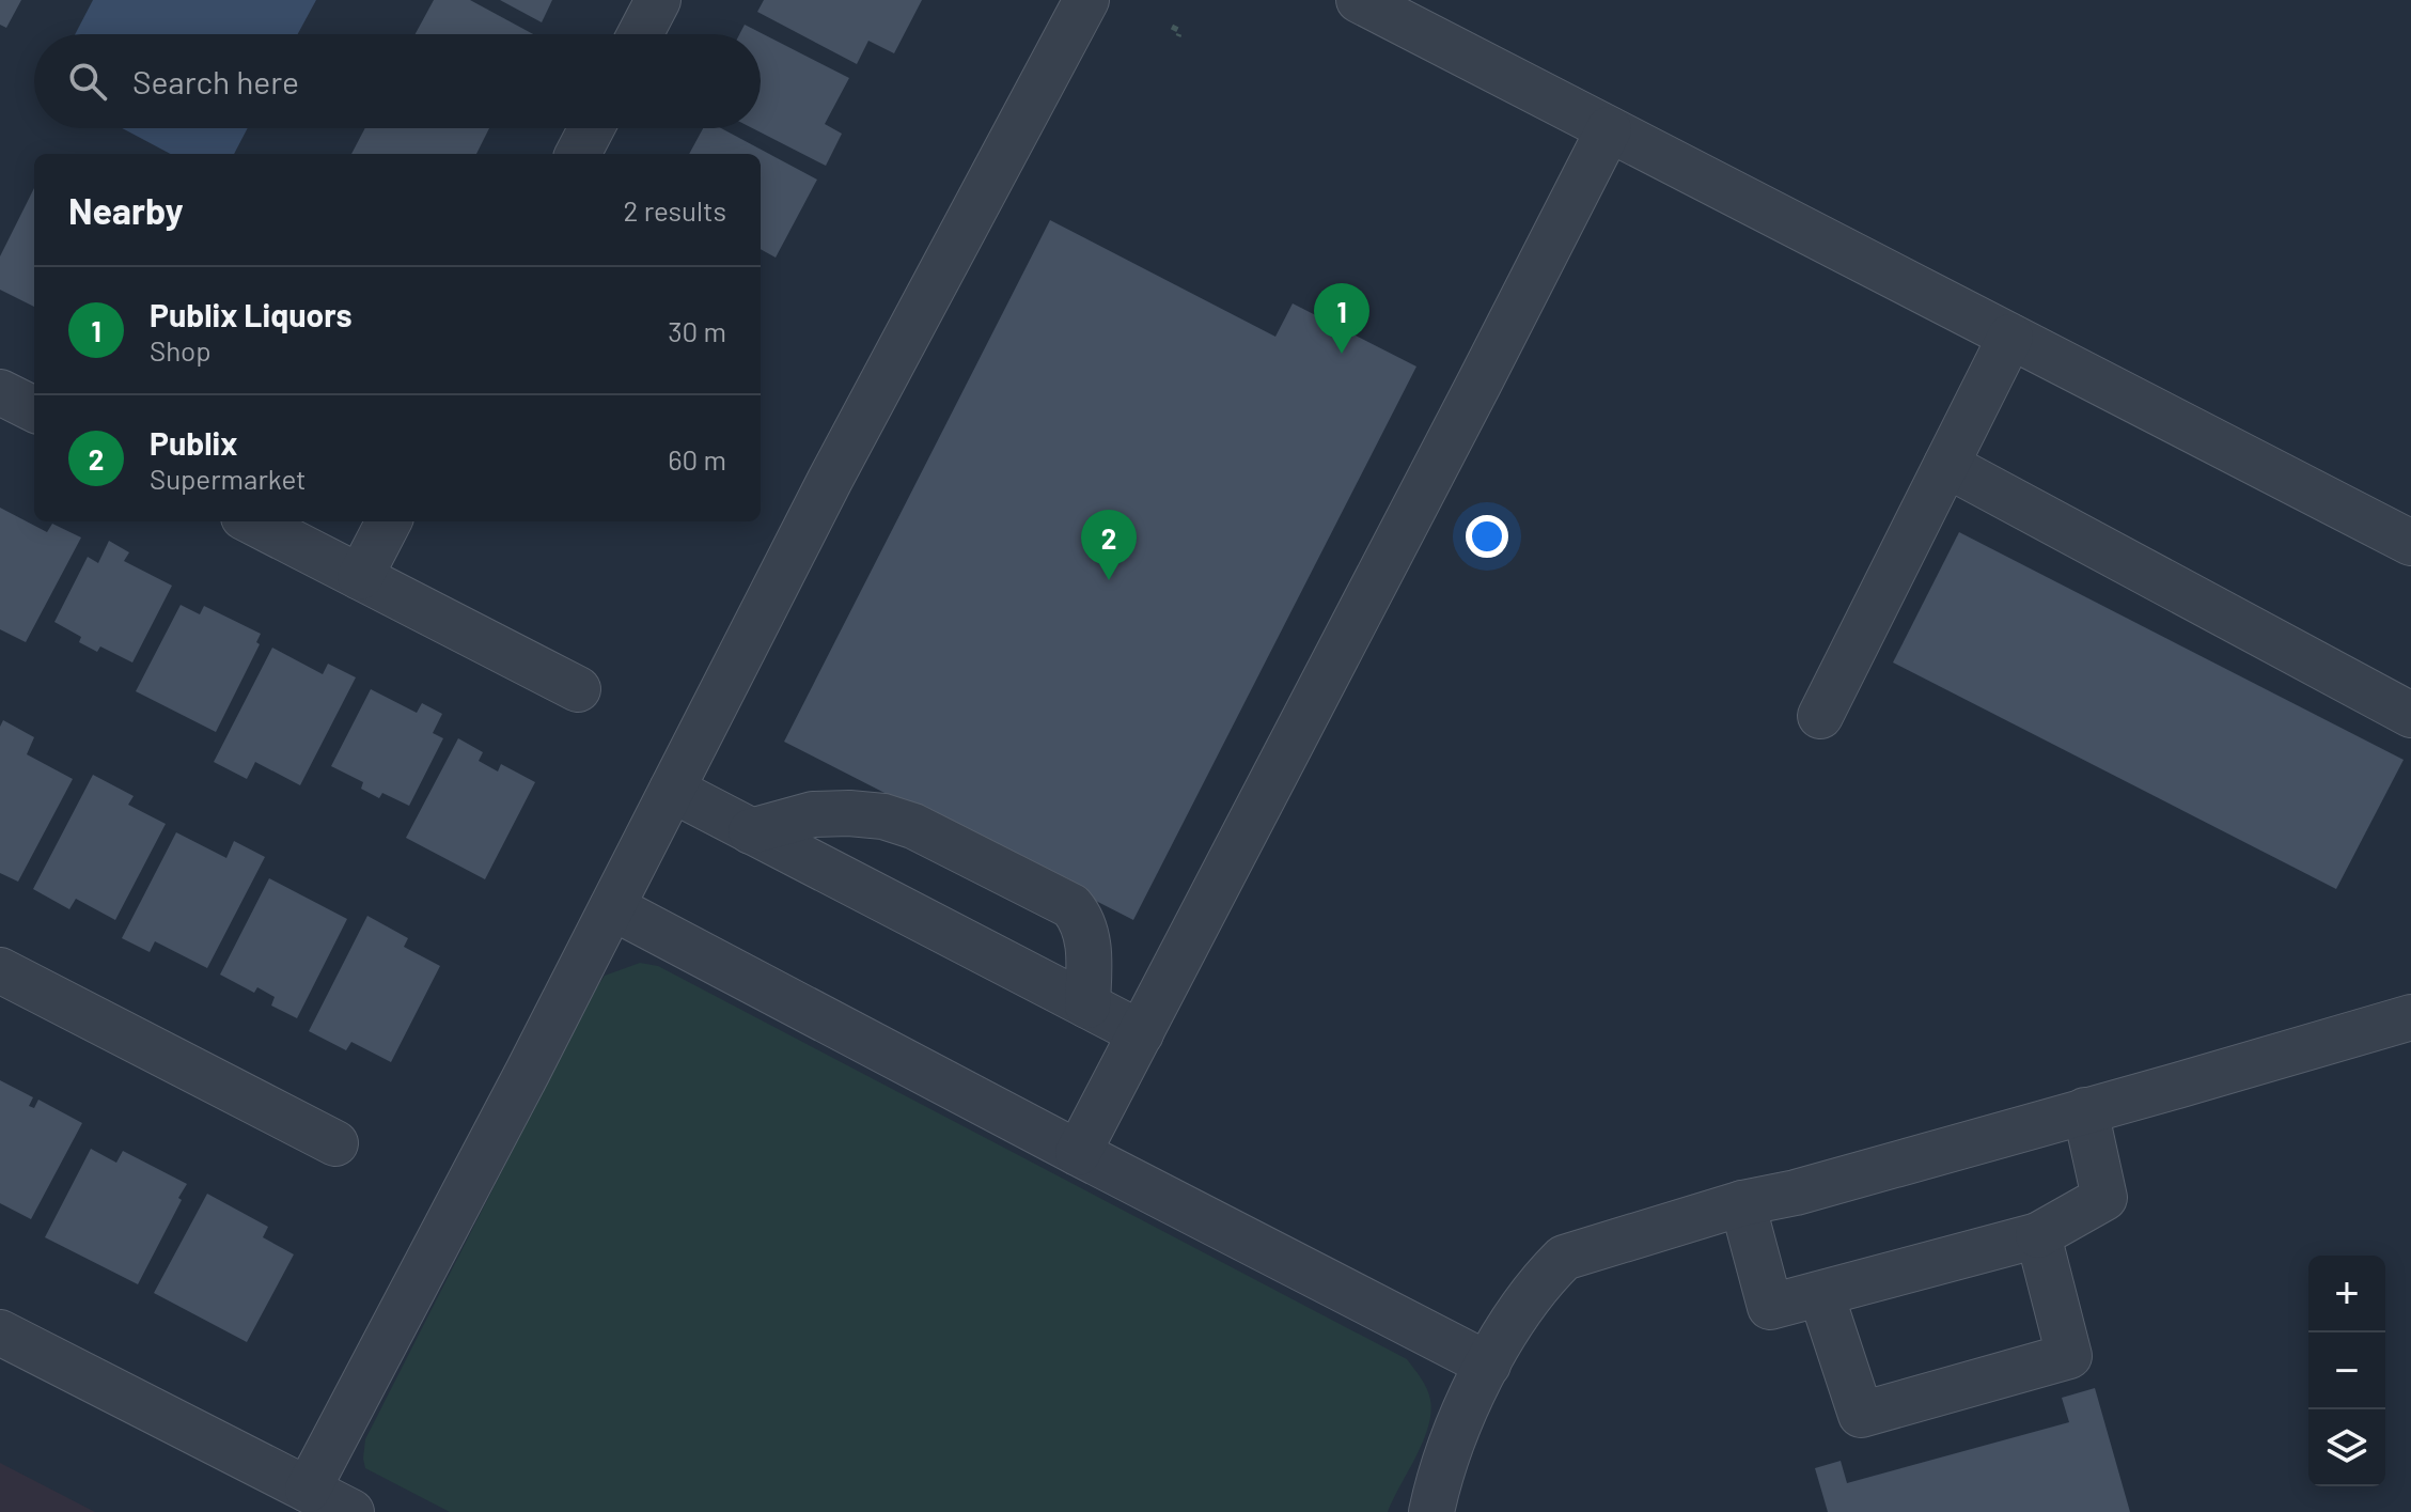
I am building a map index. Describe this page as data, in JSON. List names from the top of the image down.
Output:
{
  "page": {
    "search": "Search here",
    "heading": ["Nearby", "2 results"],
    "list": [
      {
        "mark": "1",
        "name": "Publix Liquors",
        "note": "Shop",
        "value": "30 m"
      },
      {
        "mark": "2",
        "name": "Publix",
        "note": "Supermarket",
        "value": "60 m"
      }
    ],
    "pins": ["1", "2"],
    "map_buttons": ["+", "−"]
  }
}
